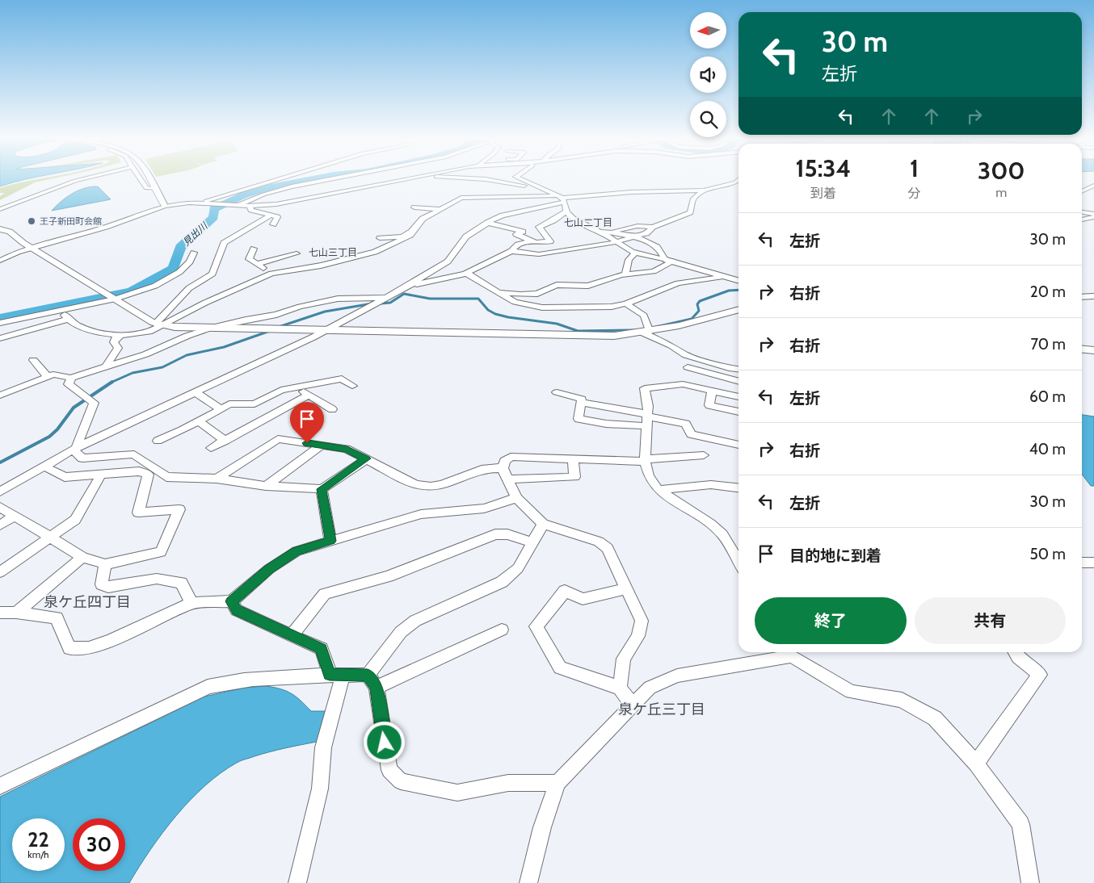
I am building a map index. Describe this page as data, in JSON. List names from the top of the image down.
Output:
{
  "districts": [
    "七山二丁目",
    "七山三丁目",
    "泉ケ丘四丁目",
    "泉ケ丘三丁目"
  ],
  "water": ["見出川"],
  "places": ["王子新田町会館"],
  "north": "left",
  "page": {
    "turn": ["30 m", "左折"],
    "eta": [
      "15:34",
      "到着",
      "1",
      "分",
      "300",
      "m"
    ],
    "list": [
      {
        "name": "左折",
        "value": "30 m"
      },
      {
        "name": "右折",
        "value": "20 m"
      },
      {
        "name": "右折",
        "value": "70 m"
      },
      {
        "name": "左折",
        "value": "60 m"
      },
      {
        "name": "右折",
        "value": "40 m"
      },
      {
        "name": "左折",
        "value": "30 m"
      },
      {
        "name": "目的地に到着",
        "value": "50 m"
      }
    ],
    "buttons": ["終了", "共有"],
    "speed": "22 km/h",
    "limit": "30"
  }
}
